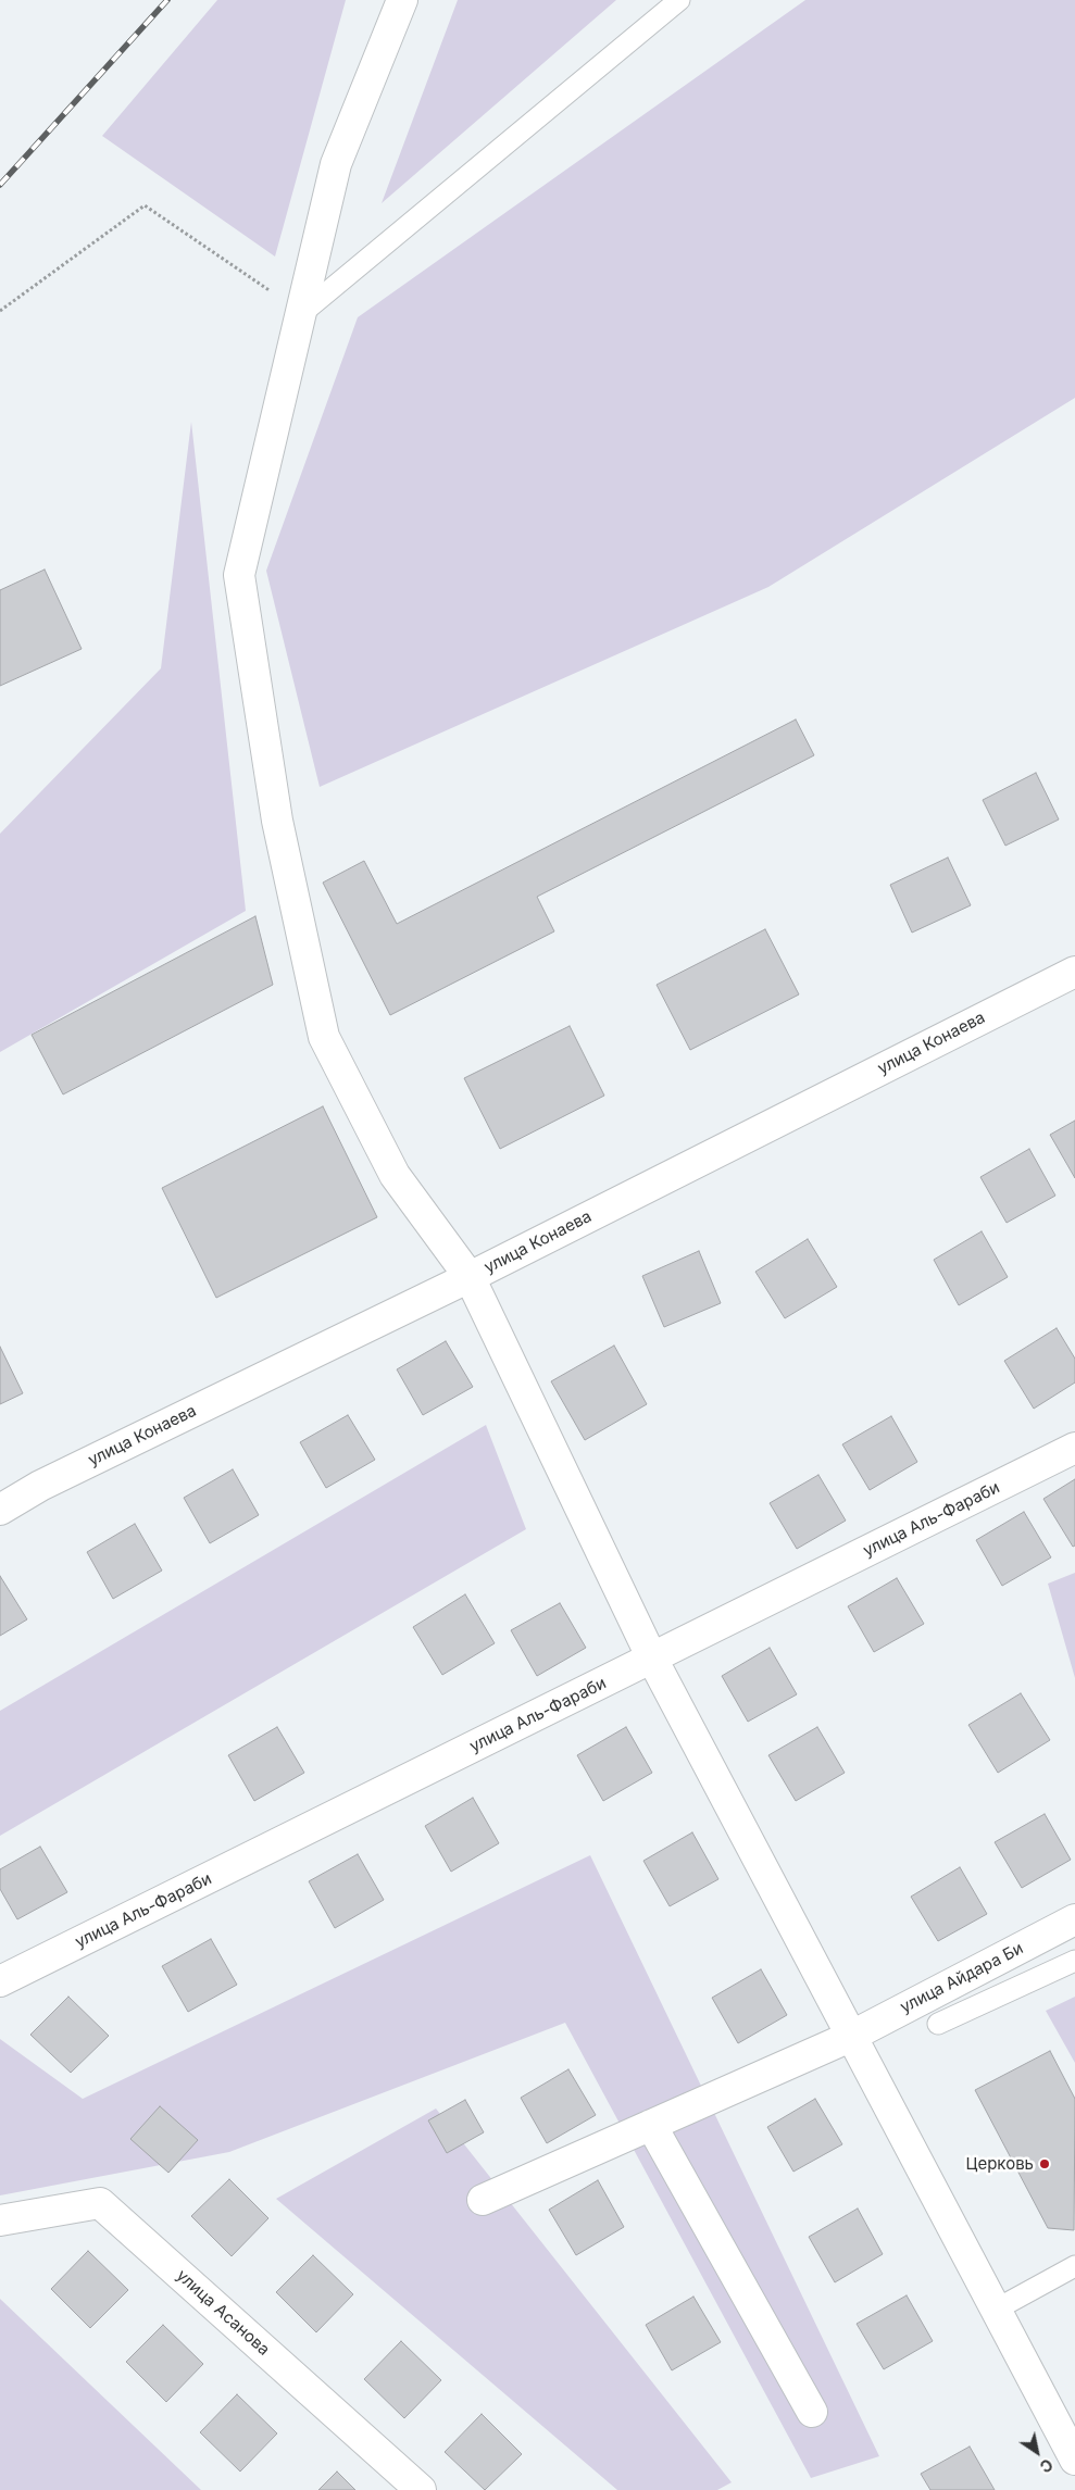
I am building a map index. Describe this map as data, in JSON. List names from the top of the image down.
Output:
{
  "streets": {
    "street": [
      "улица Конаева",
      "улица Аль-Фараби",
      "улица Айдара Би",
      "улица Асанова"
    ]
  },
  "places": ["Церковь"],
  "north": "bottom right"
}
